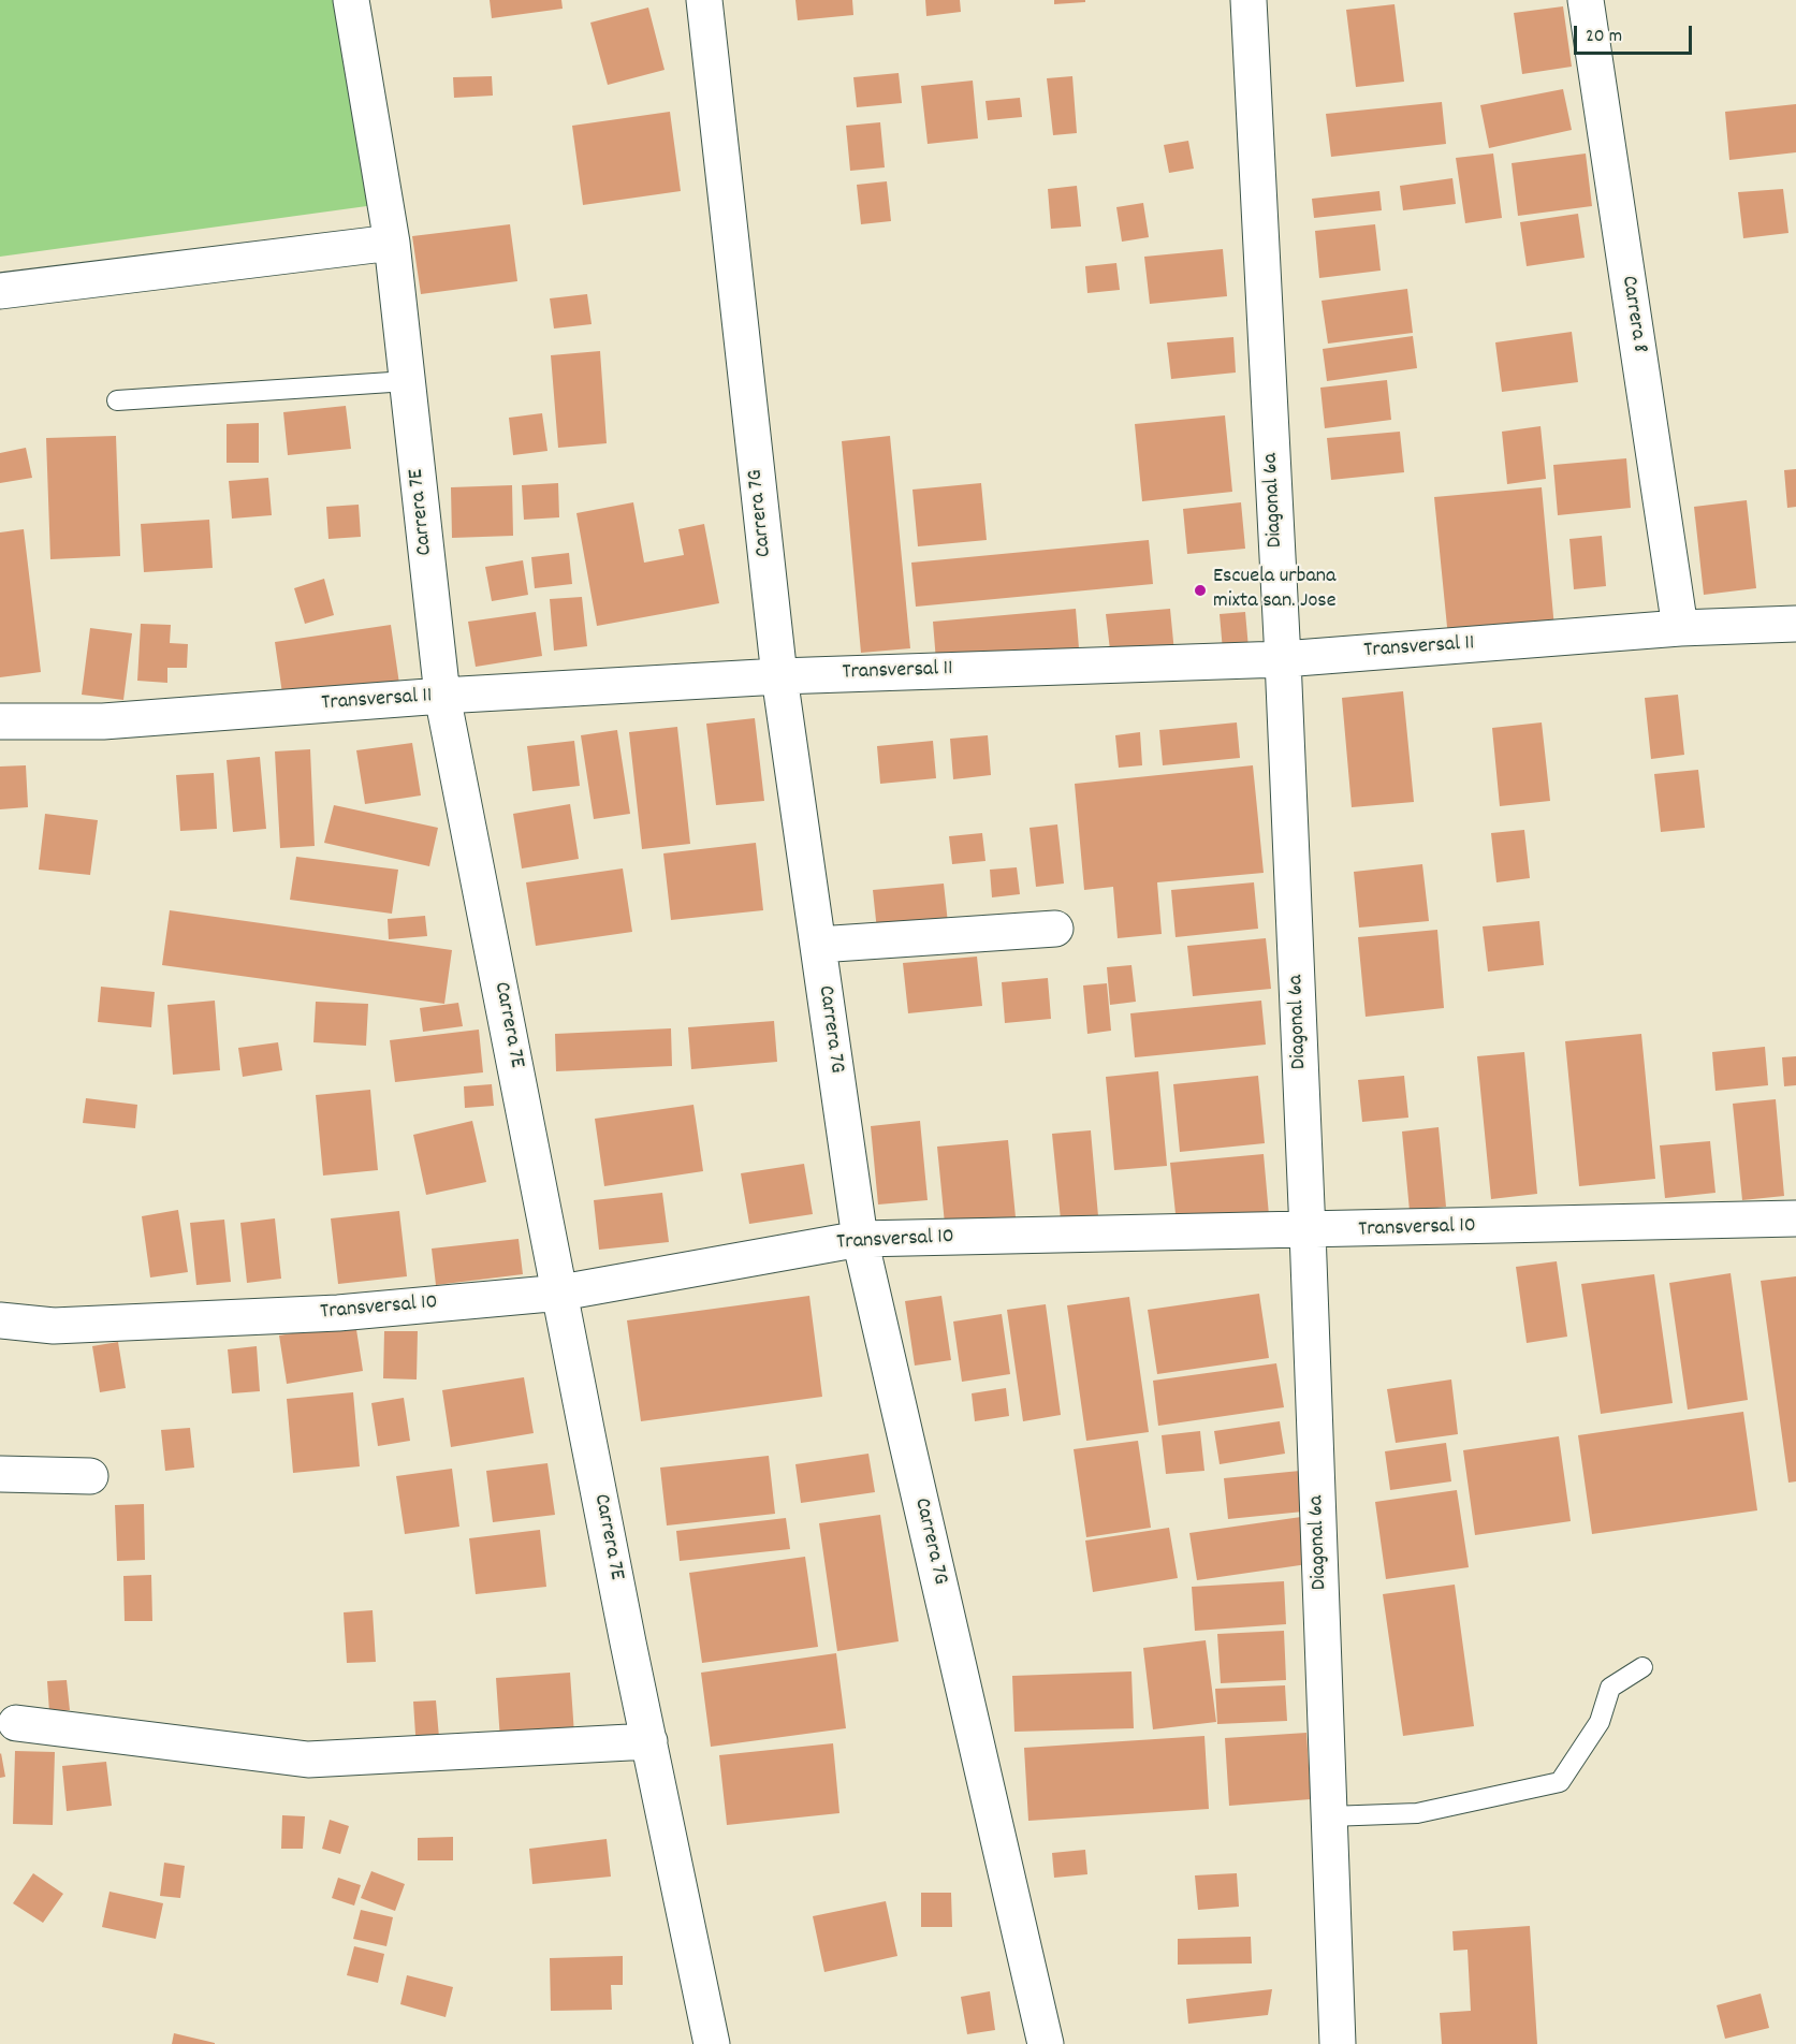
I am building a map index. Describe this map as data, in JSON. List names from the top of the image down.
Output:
{
  "streets": {
    "street": [
      "Carrera 8",
      "Diagonal 6a",
      "Carrera 7E",
      "Carrera 7G",
      "Transversal 11",
      "Transversal 10"
    ]
  },
  "crossings": [
    ["Carrera 8", "Transversal 11"],
    ["Diagonal 6a", "Transversal 11"],
    ["Diagonal 6a", "Transversal 10"],
    ["Carrera 7E", "Transversal 11"],
    ["Carrera 7E", "Transversal 10"],
    ["Carrera 7G", "Transversal 11"],
    ["Carrera 7G", "Transversal 10"]
  ],
  "places": ["Escuela urbana mixta san. Jose"],
  "scale_bar": "20 m"
}
